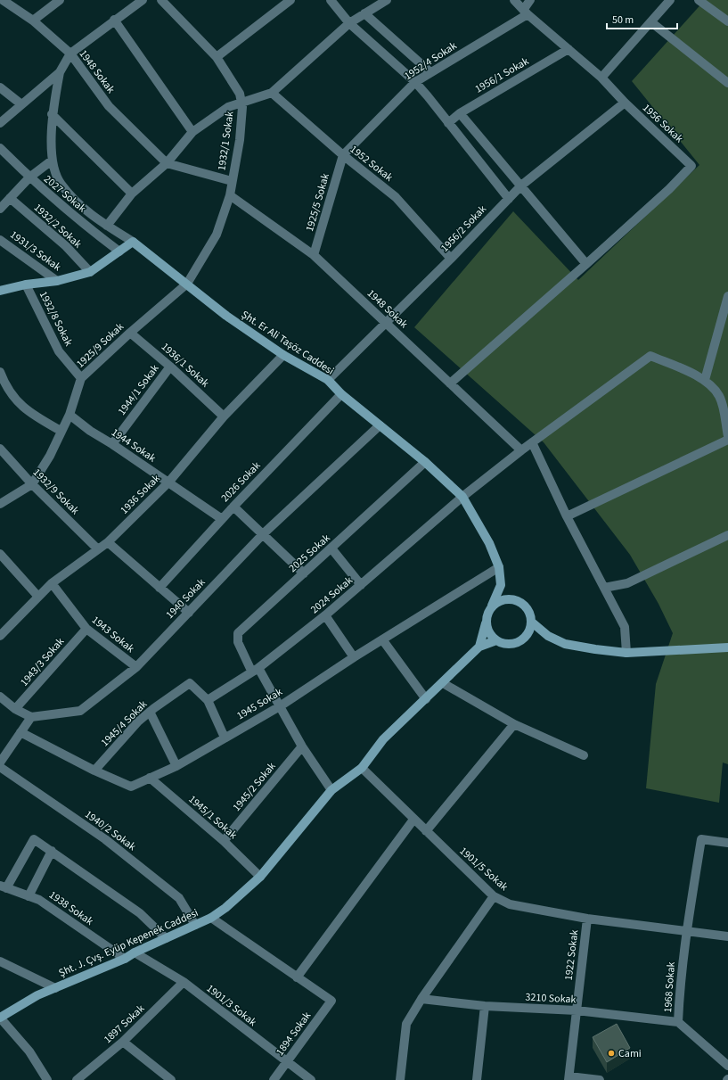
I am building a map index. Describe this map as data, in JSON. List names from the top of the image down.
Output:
{
  "streets": {
    "street": [
      "1952/4 Sokak",
      "1948 Sokak",
      "1956/1 Sokak",
      "1956 Sokak",
      "1932/1 Sokak",
      "1952 Sokak",
      "2027 Sokak",
      "1925/5 Sokak",
      "1932/2 Sokak",
      "1956/2 Sokak",
      "1931/3 Sokak",
      "1932/8 Sokak",
      "Şht. Er Ali Taşöz Caddesi",
      "1925/9 Sokak",
      "1936/1 Sokak",
      "1944/1 Sokak",
      "1944 Sokak",
      "2026 Sokak",
      "1932/9 Sokak",
      "1936 Sokak",
      "2025 Sokak",
      "2024 Sokak",
      "1940 Sokak",
      "1943 Sokak",
      "1943/3 Sokak",
      "1945 Sokak",
      "1945/4 Sokak",
      "1945/2 Sokak",
      "1945/1 Sokak",
      "1940/2 Sokak",
      "1901/5 Sokak",
      "1938 Sokak",
      "Şht. J. Çvş. Eyüp Kepenek Caddesi",
      "1922 Sokak",
      "1968 Sokak",
      "3210 Sokak",
      "1901/3 Sokak",
      "1897 Sokak",
      "1894 Sokak"
    ]
  },
  "crossings": [
    ["1952/4 Sokak", "1956 Sokak"],
    ["1952/4 Sokak", "1952 Sokak"],
    ["1952/4 Sokak", "1925/5 Sokak"],
    ["1948 Sokak", "1932/1 Sokak"],
    ["1948 Sokak", "1925/5 Sokak"],
    ["1948 Sokak", "1956/2 Sokak"],
    ["1948 Sokak", "2024 Sokak"],
    ["1956/1 Sokak", "1956 Sokak"],
    ["1956 Sokak", "1956/2 Sokak"],
    ["1932/1 Sokak", "Şht. Er Ali Taşöz Caddesi"],
    ["1932/1 Sokak", "1925/9 Sokak"],
    ["1952 Sokak", "1925/5 Sokak"],
    ["1952 Sokak", "1956/2 Sokak"],
    ["1956/2 Sokak", "Şht. Er Ali Taşöz Caddesi"],
    ["1932/8 Sokak", "1925/9 Sokak"],
    ["Şht. Er Ali Taşöz Caddesi", "1925/9 Sokak"],
    ["Şht. Er Ali Taşöz Caddesi", "2026 Sokak"],
    ["Şht. Er Ali Taşöz Caddesi", "1936 Sokak"],
    ["Şht. Er Ali Taşöz Caddesi", "2025 Sokak"],
    ["Şht. Er Ali Taşöz Caddesi", "2024 Sokak"],
    ["Şht. Er Ali Taşöz Caddesi", "1940 Sokak"],
    ["Şht. Er Ali Taşöz Caddesi", "1945 Sokak"],
    ["1925/9 Sokak", "1936/1 Sokak"],
    ["1925/9 Sokak", "1944 Sokak"],
    ["1925/9 Sokak", "1932/9 Sokak"],
    ["1936/1 Sokak", "1944/1 Sokak"],
    ["1936/1 Sokak", "1936 Sokak"],
    ["1944/1 Sokak", "1944 Sokak"],
    ["1944 Sokak", "2026 Sokak"],
    ["1944 Sokak", "1936 Sokak"],
    ["1932/9 Sokak", "1936 Sokak"],
    ["1936 Sokak", "1943 Sokak"],
    ["2025 Sokak", "2024 Sokak"],
    ["2025 Sokak", "1945 Sokak"],
    ["2025 Sokak", "1945/2 Sokak"],
    ["2025 Sokak", "Şht. J. Çvş. Eyüp Kepenek Caddesi"],
    ["2024 Sokak", "1945/4 Sokak"],
    ["1940 Sokak", "1943 Sokak"],
    ["1943 Sokak", "1943/3 Sokak"],
    ["1945 Sokak", "1945/4 Sokak"],
    ["1945 Sokak", "1945/1 Sokak"],
    ["1945/2 Sokak", "1945/1 Sokak"],
    ["1945/1 Sokak", "Şht. J. Çvş. Eyüp Kepenek Caddesi"],
    ["1940/2 Sokak", "Şht. J. Çvş. Eyüp Kepenek Caddesi"],
    ["1901/5 Sokak", "Şht. J. Çvş. Eyüp Kepenek Caddesi"],
    ["1901/5 Sokak", "1922 Sokak"],
    ["1901/5 Sokak", "1968 Sokak"],
    ["1938 Sokak", "Şht. J. Çvş. Eyüp Kepenek Caddesi"],
    ["Şht. J. Çvş. Eyüp Kepenek Caddesi", "1901/3 Sokak"],
    ["1922 Sokak", "3210 Sokak"],
    ["1968 Sokak", "3210 Sokak"],
    ["1901/3 Sokak", "1897 Sokak"],
    ["1901/3 Sokak", "1894 Sokak"]
  ],
  "places": ["Cami"],
  "scale_bar": "50 m"
}
